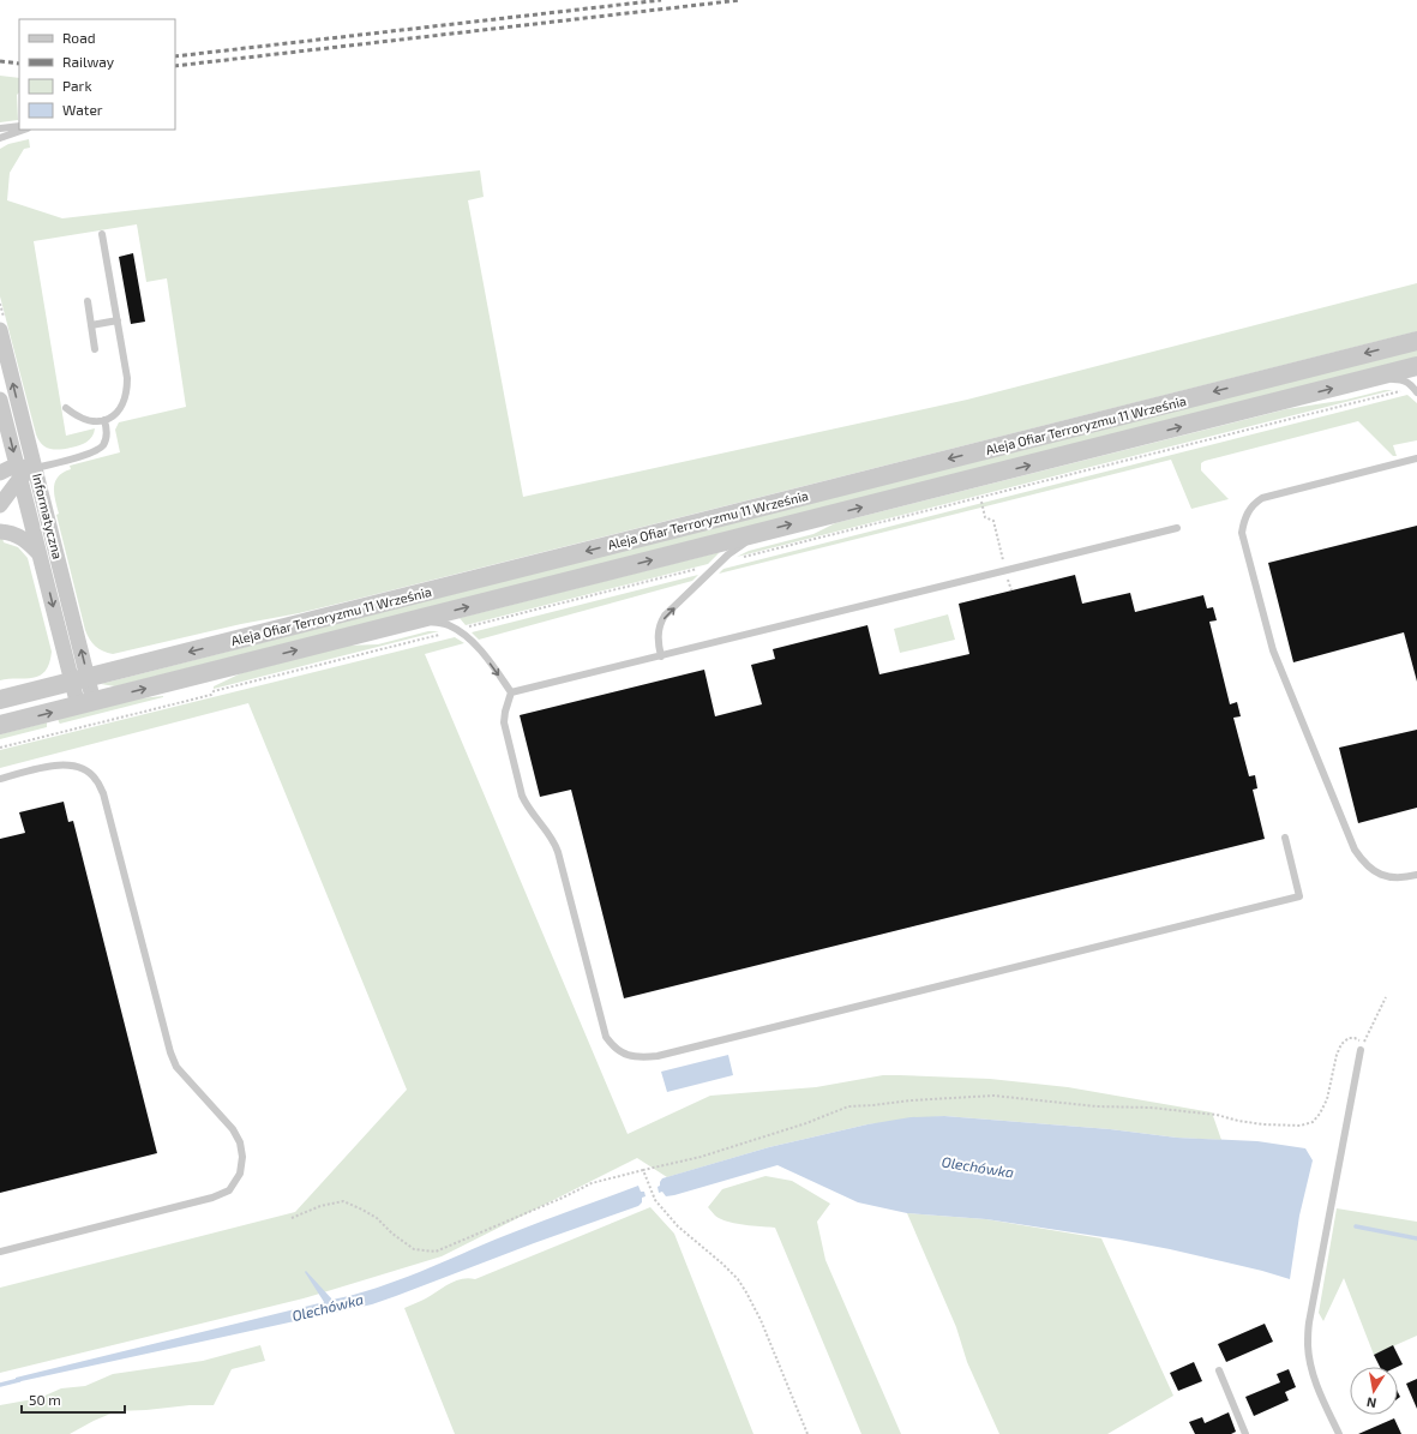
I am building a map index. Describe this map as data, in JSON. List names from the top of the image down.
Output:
{
  "streets": {
    "street": ["Aleja Ofiar Terroryzmu 11 Września", "Informatyczna"]
  },
  "crossings": [
    ["Aleja Ofiar Terroryzmu 11 Września", "Informatyczna"]
  ],
  "water": ["Olechówka"],
  "legend": [
    "Road",
    "Railway",
    "Park",
    "Water"
  ],
  "scale_bar": "50 m",
  "north": "bottom"
}
